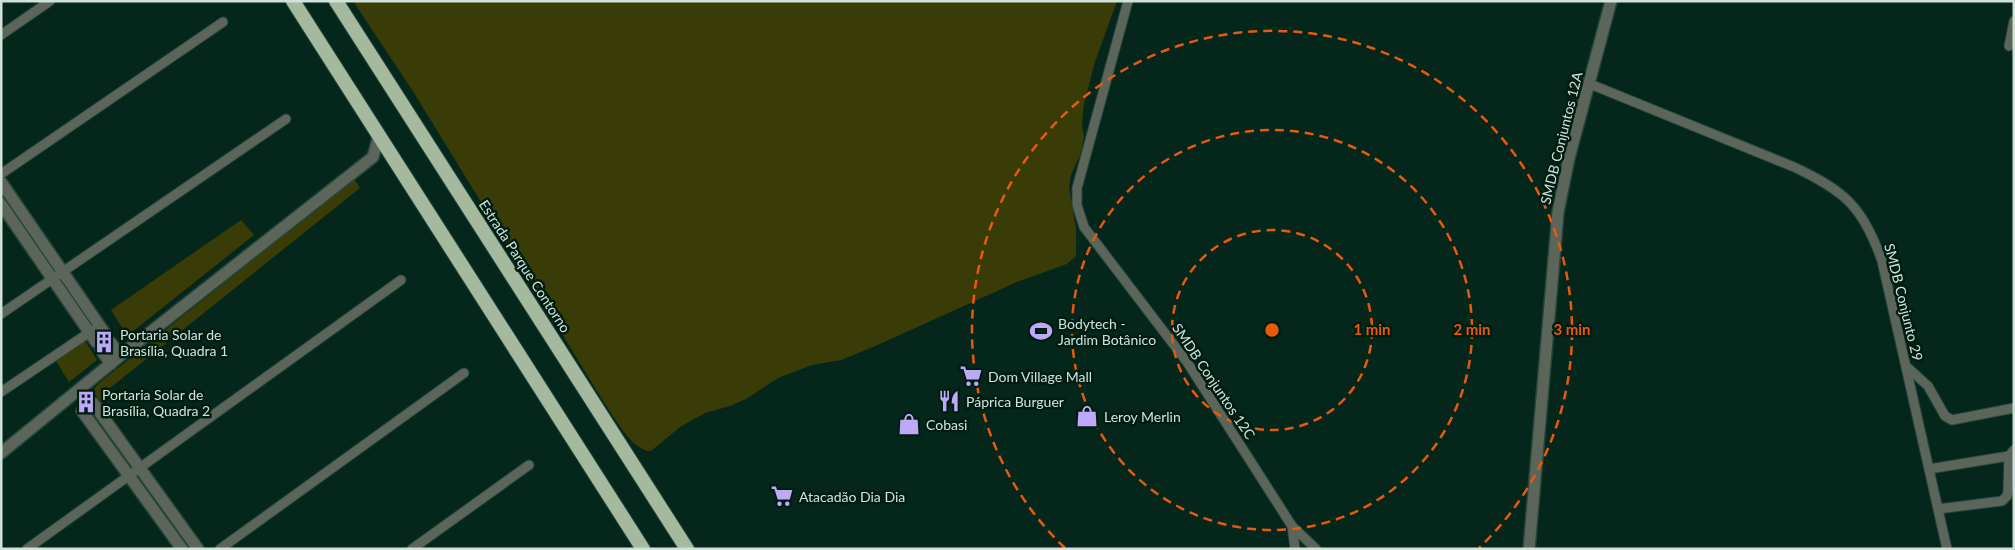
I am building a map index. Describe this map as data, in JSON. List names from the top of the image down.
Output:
{
  "streets": {
    "highway": ["Estrada Parque Contorno"],
    "street": ["SMDB Conjuntos 12A", "SMDB Conjunto 29", "SMDB Conjuntos 12C"]
  },
  "crossings": [
    ["SMDB Conjuntos 12A", "SMDB Conjunto 29"]
  ],
  "places": {
    "sports": ["Bodytech - Jardim Botânico"],
    "building": ["Portaria Solar de Brasília, Quadra 1", "Portaria Solar de Brasília, Quadra 2"],
    "supermarket": ["Dom Village Mall", "Atacadão Dia Dia"],
    "restaurant": ["Páprica Burguer"],
    "shop": ["Leroy Merlin", "Cobasi"]
  },
  "rings": ["1 min", "2 min", "3 min"]
}
